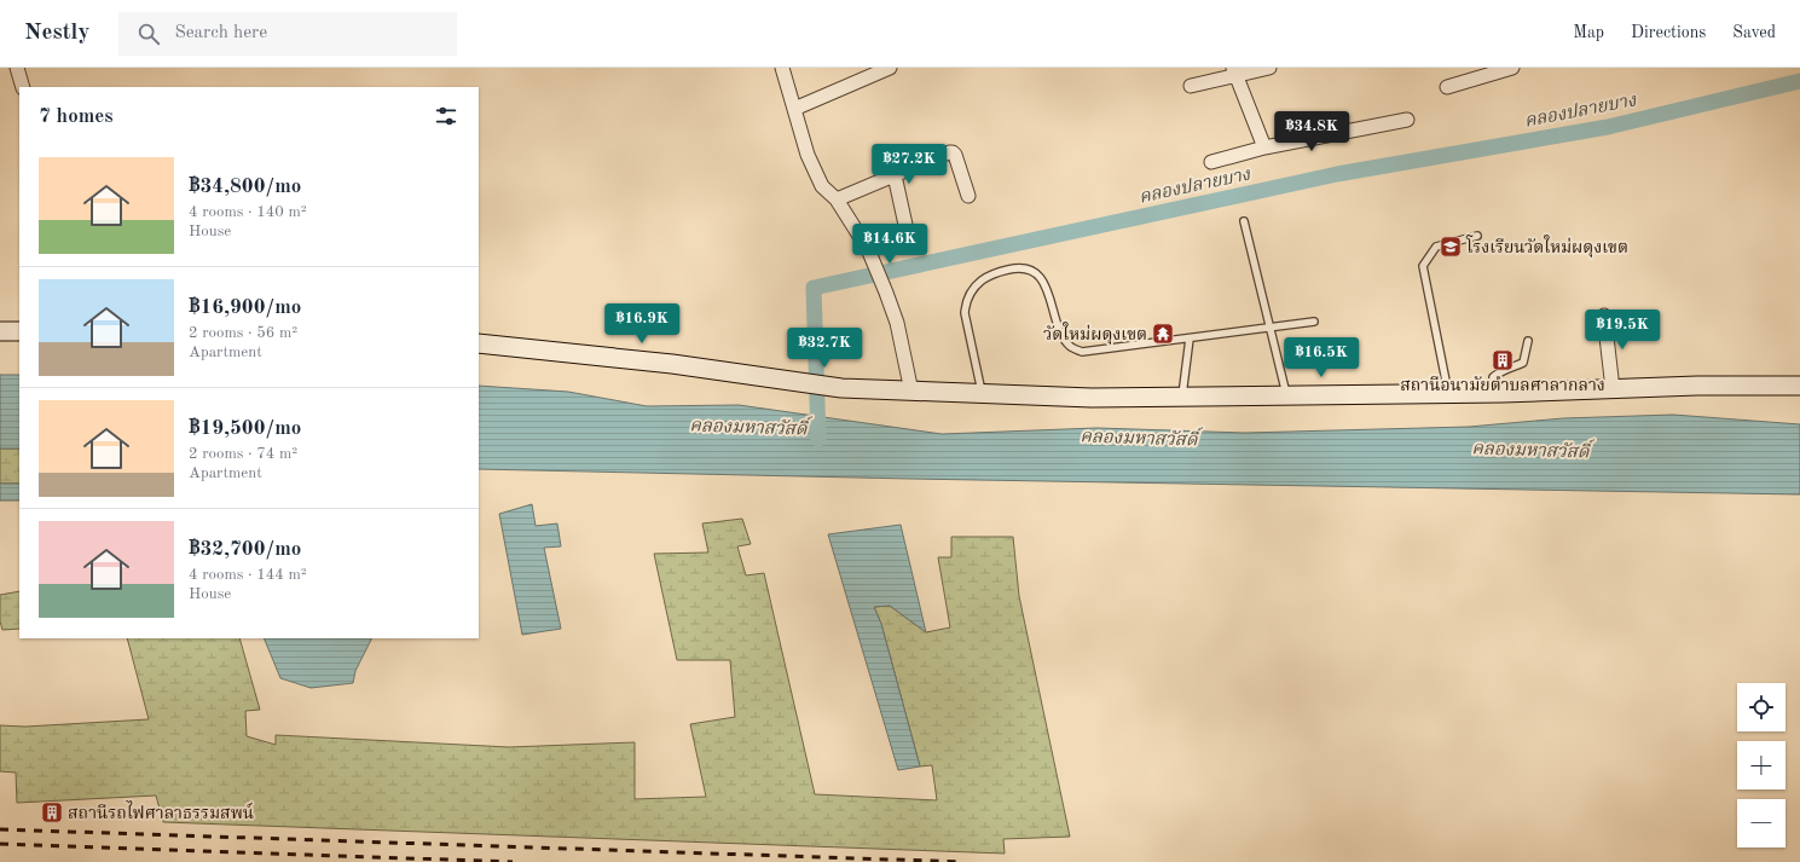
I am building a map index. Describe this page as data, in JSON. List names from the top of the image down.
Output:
{
  "water": ["คลองปลายบาง", "คลองมหาสวัสดิ์"],
  "places": {
    "school or university": ["โรงเรียนวัดใหม่ผดุงเขต"],
    "temple": ["วัดใหม่ผดุงเขต"],
    "building": ["สถานีอนามัยตำบลศาลากลาง", "สถานีรถไฟศาลาธรรมสพน์"]
  },
  "page": {
    "header": "Nestly",
    "search": "Search here",
    "nav": ["Map", "Directions", "Saved"],
    "heading": "7 homes",
    "price": [
      "฿34.8K",
      "฿27.2K",
      "฿14.6K",
      "฿16.9K",
      "฿19.5K",
      "฿32.7K",
      "฿16.5K"
    ],
    "list": [
      {
        "name": "฿34,800/mo",
        "note": "4 rooms · 140 m² · House"
      },
      {
        "name": "฿16,900/mo",
        "note": "2 rooms · 56 m² · Apartment"
      },
      {
        "name": "฿19,500/mo",
        "note": "2 rooms · 74 m² · Apartment"
      },
      {
        "name": "฿32,700/mo",
        "note": "4 rooms · 144 m² · House"
      }
    ],
    "map_buttons": ["+", "−"]
  }
}
